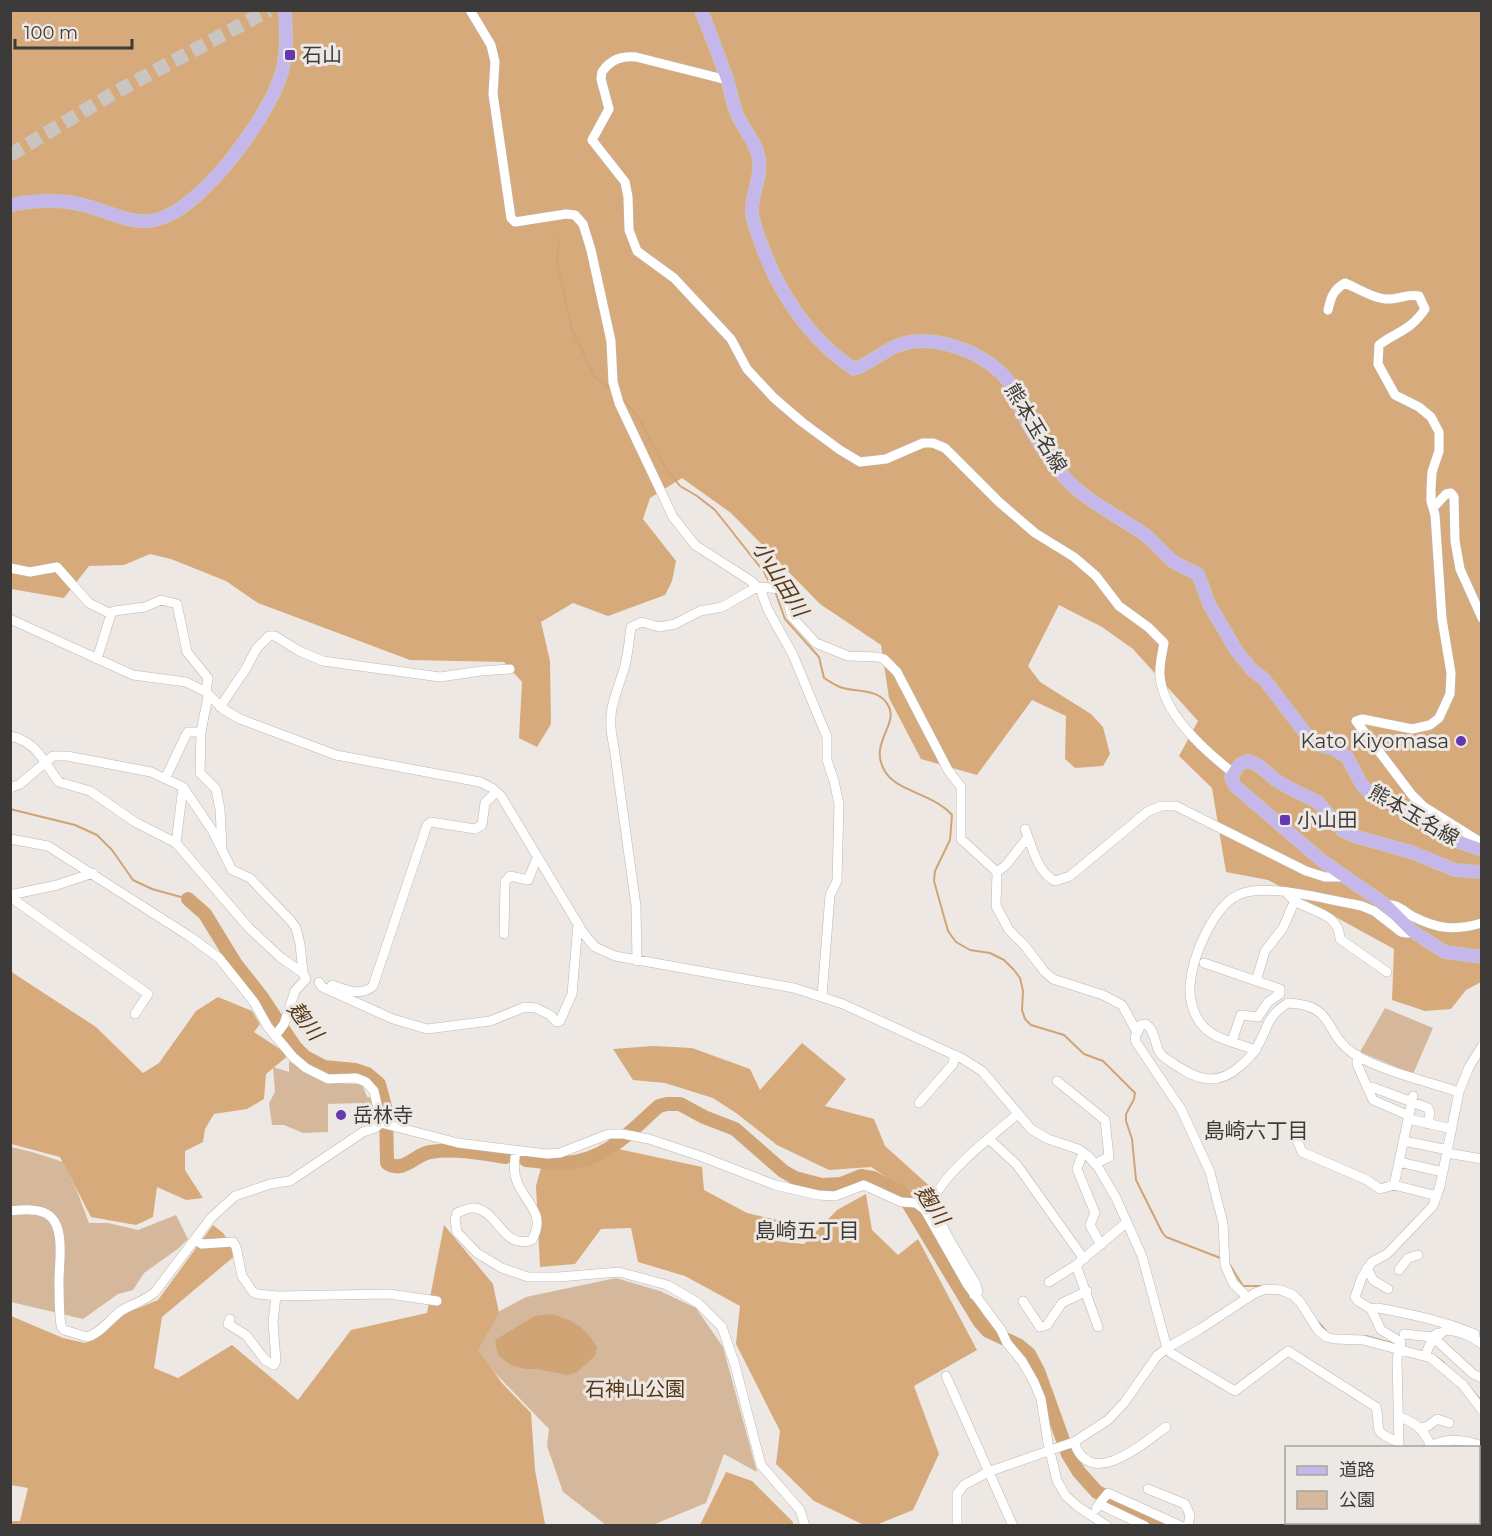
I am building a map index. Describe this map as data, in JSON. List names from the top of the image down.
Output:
{
  "streets": {
    "main road": ["熊本玉名線"]
  },
  "districts": ["島崎六丁目", "島崎五丁目"],
  "water": ["小山田川", "麹川"],
  "parks": ["石神山公園"],
  "places": {
    "transit": ["石山", "小山田"],
    "other": ["Kato Kiyomasa", "岳林寺"]
  },
  "legend": ["道路", "公園"],
  "scale_bar": "100 m"
}
